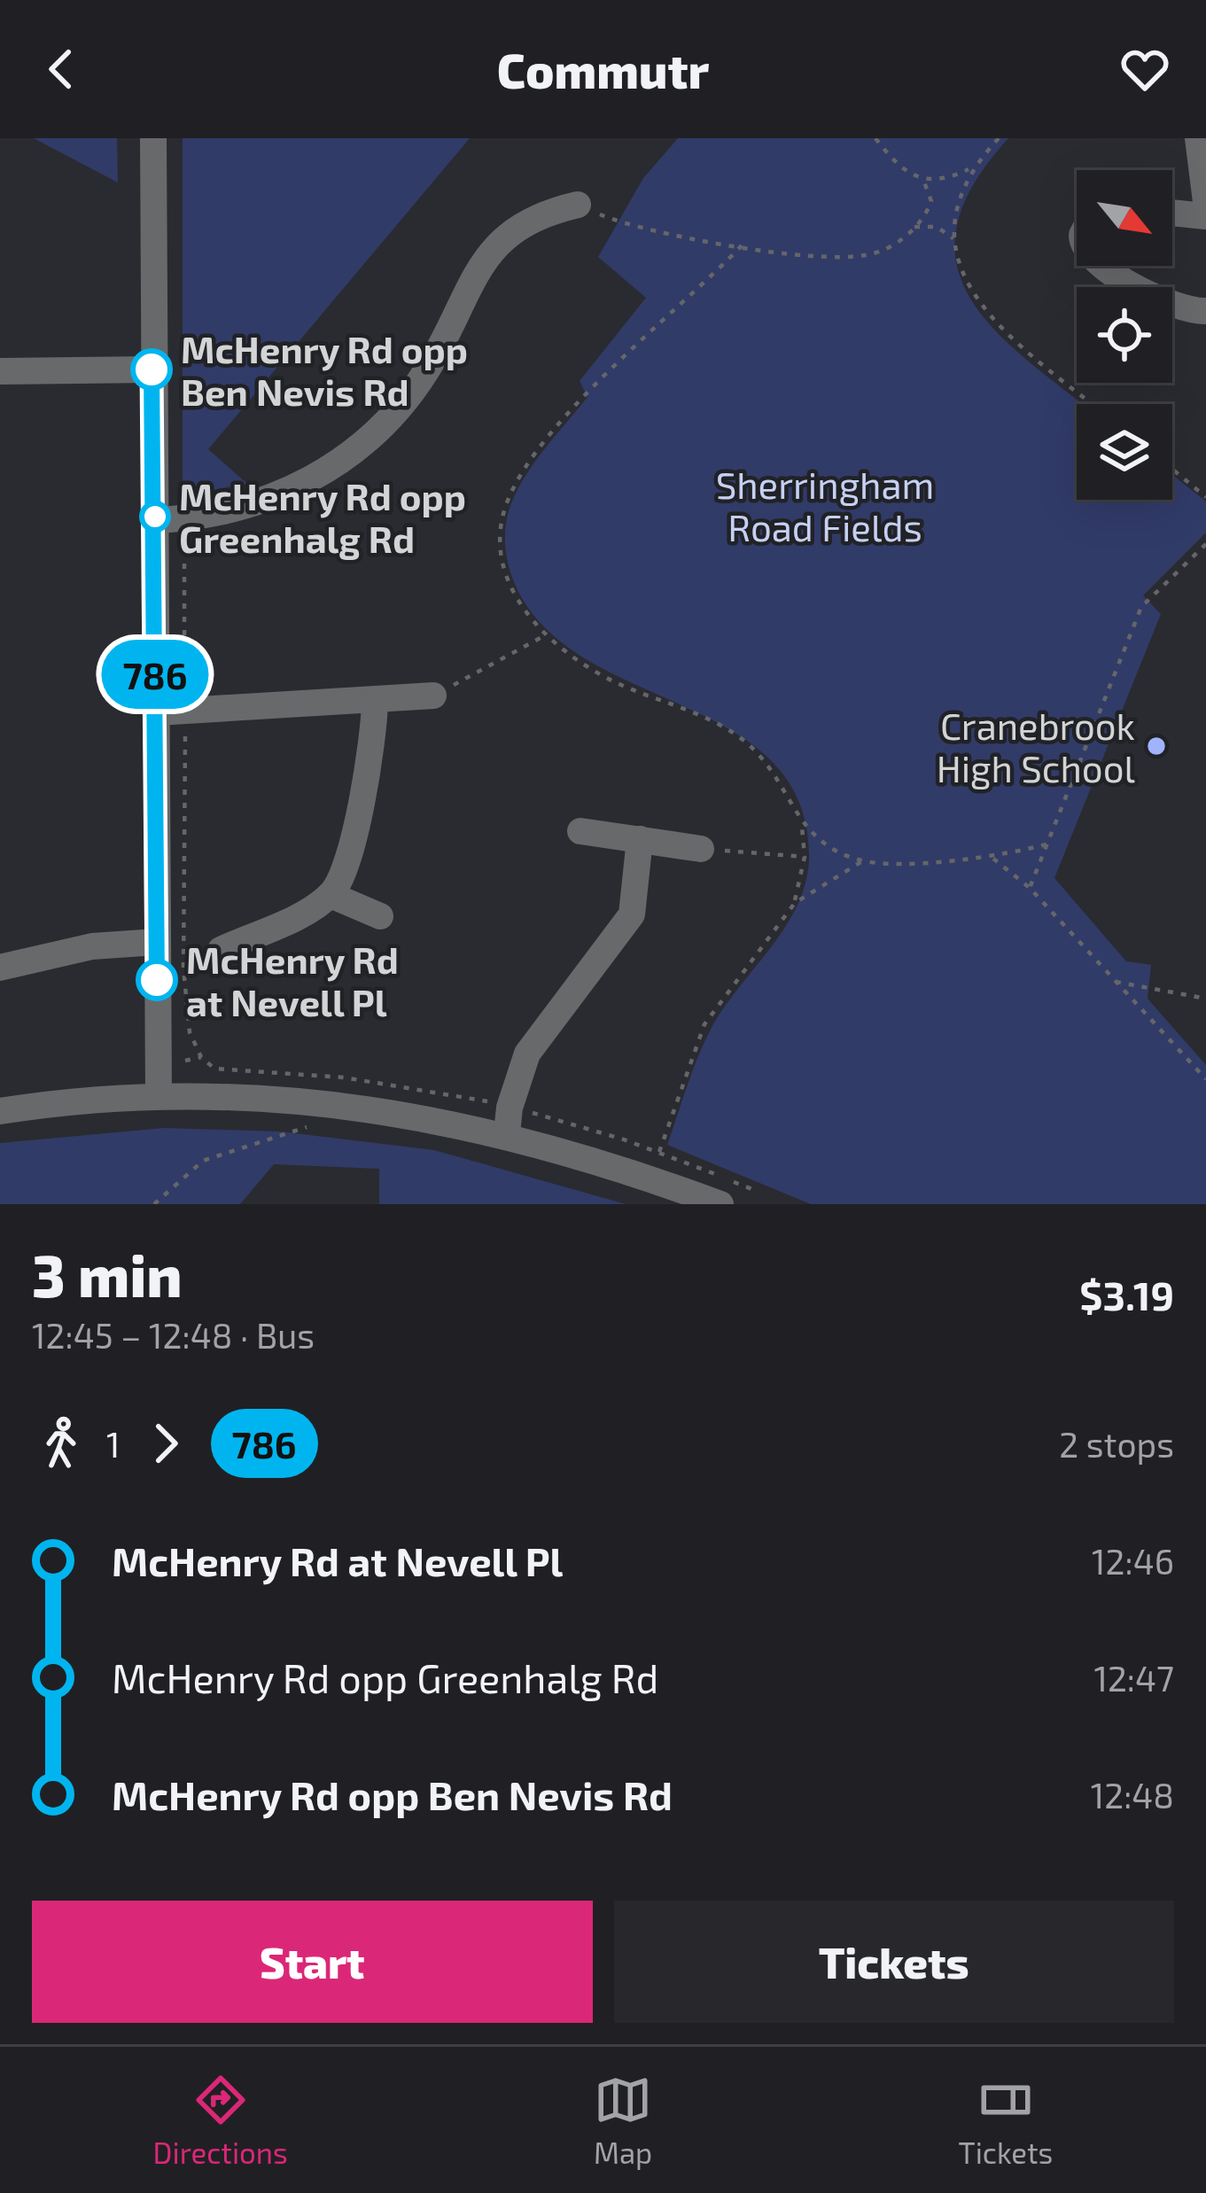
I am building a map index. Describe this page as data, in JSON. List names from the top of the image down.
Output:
{
  "parks": ["Sherringham Road Fields"],
  "places": [
    "McHenry Rd opp Ben Nevis Rd",
    "McHenry Rd opp Greenhalg Rd",
    "Cranebrook High School",
    "McHenry Rd at Nevell Pl"
  ],
  "lines": ["bus line 786"],
  "north": "bottom right",
  "page": {
    "header": "Commutr",
    "on_map": "786",
    "heading": ["3 min", "12:45 – 12:48 · Bus", "$3.19"],
    "legs": ["1", "786", "2 stops"],
    "list": [
      {
        "name": "McHenry Rd at Nevell Pl",
        "value": "12:46"
      },
      {
        "name": "McHenry Rd opp Greenhalg Rd",
        "value": "12:47"
      },
      {
        "name": "McHenry Rd opp Ben Nevis Rd",
        "value": "12:48"
      }
    ],
    "buttons": ["Start", "Tickets"],
    "tabs": ["Directions", "Map", "Tickets"]
  }
}
